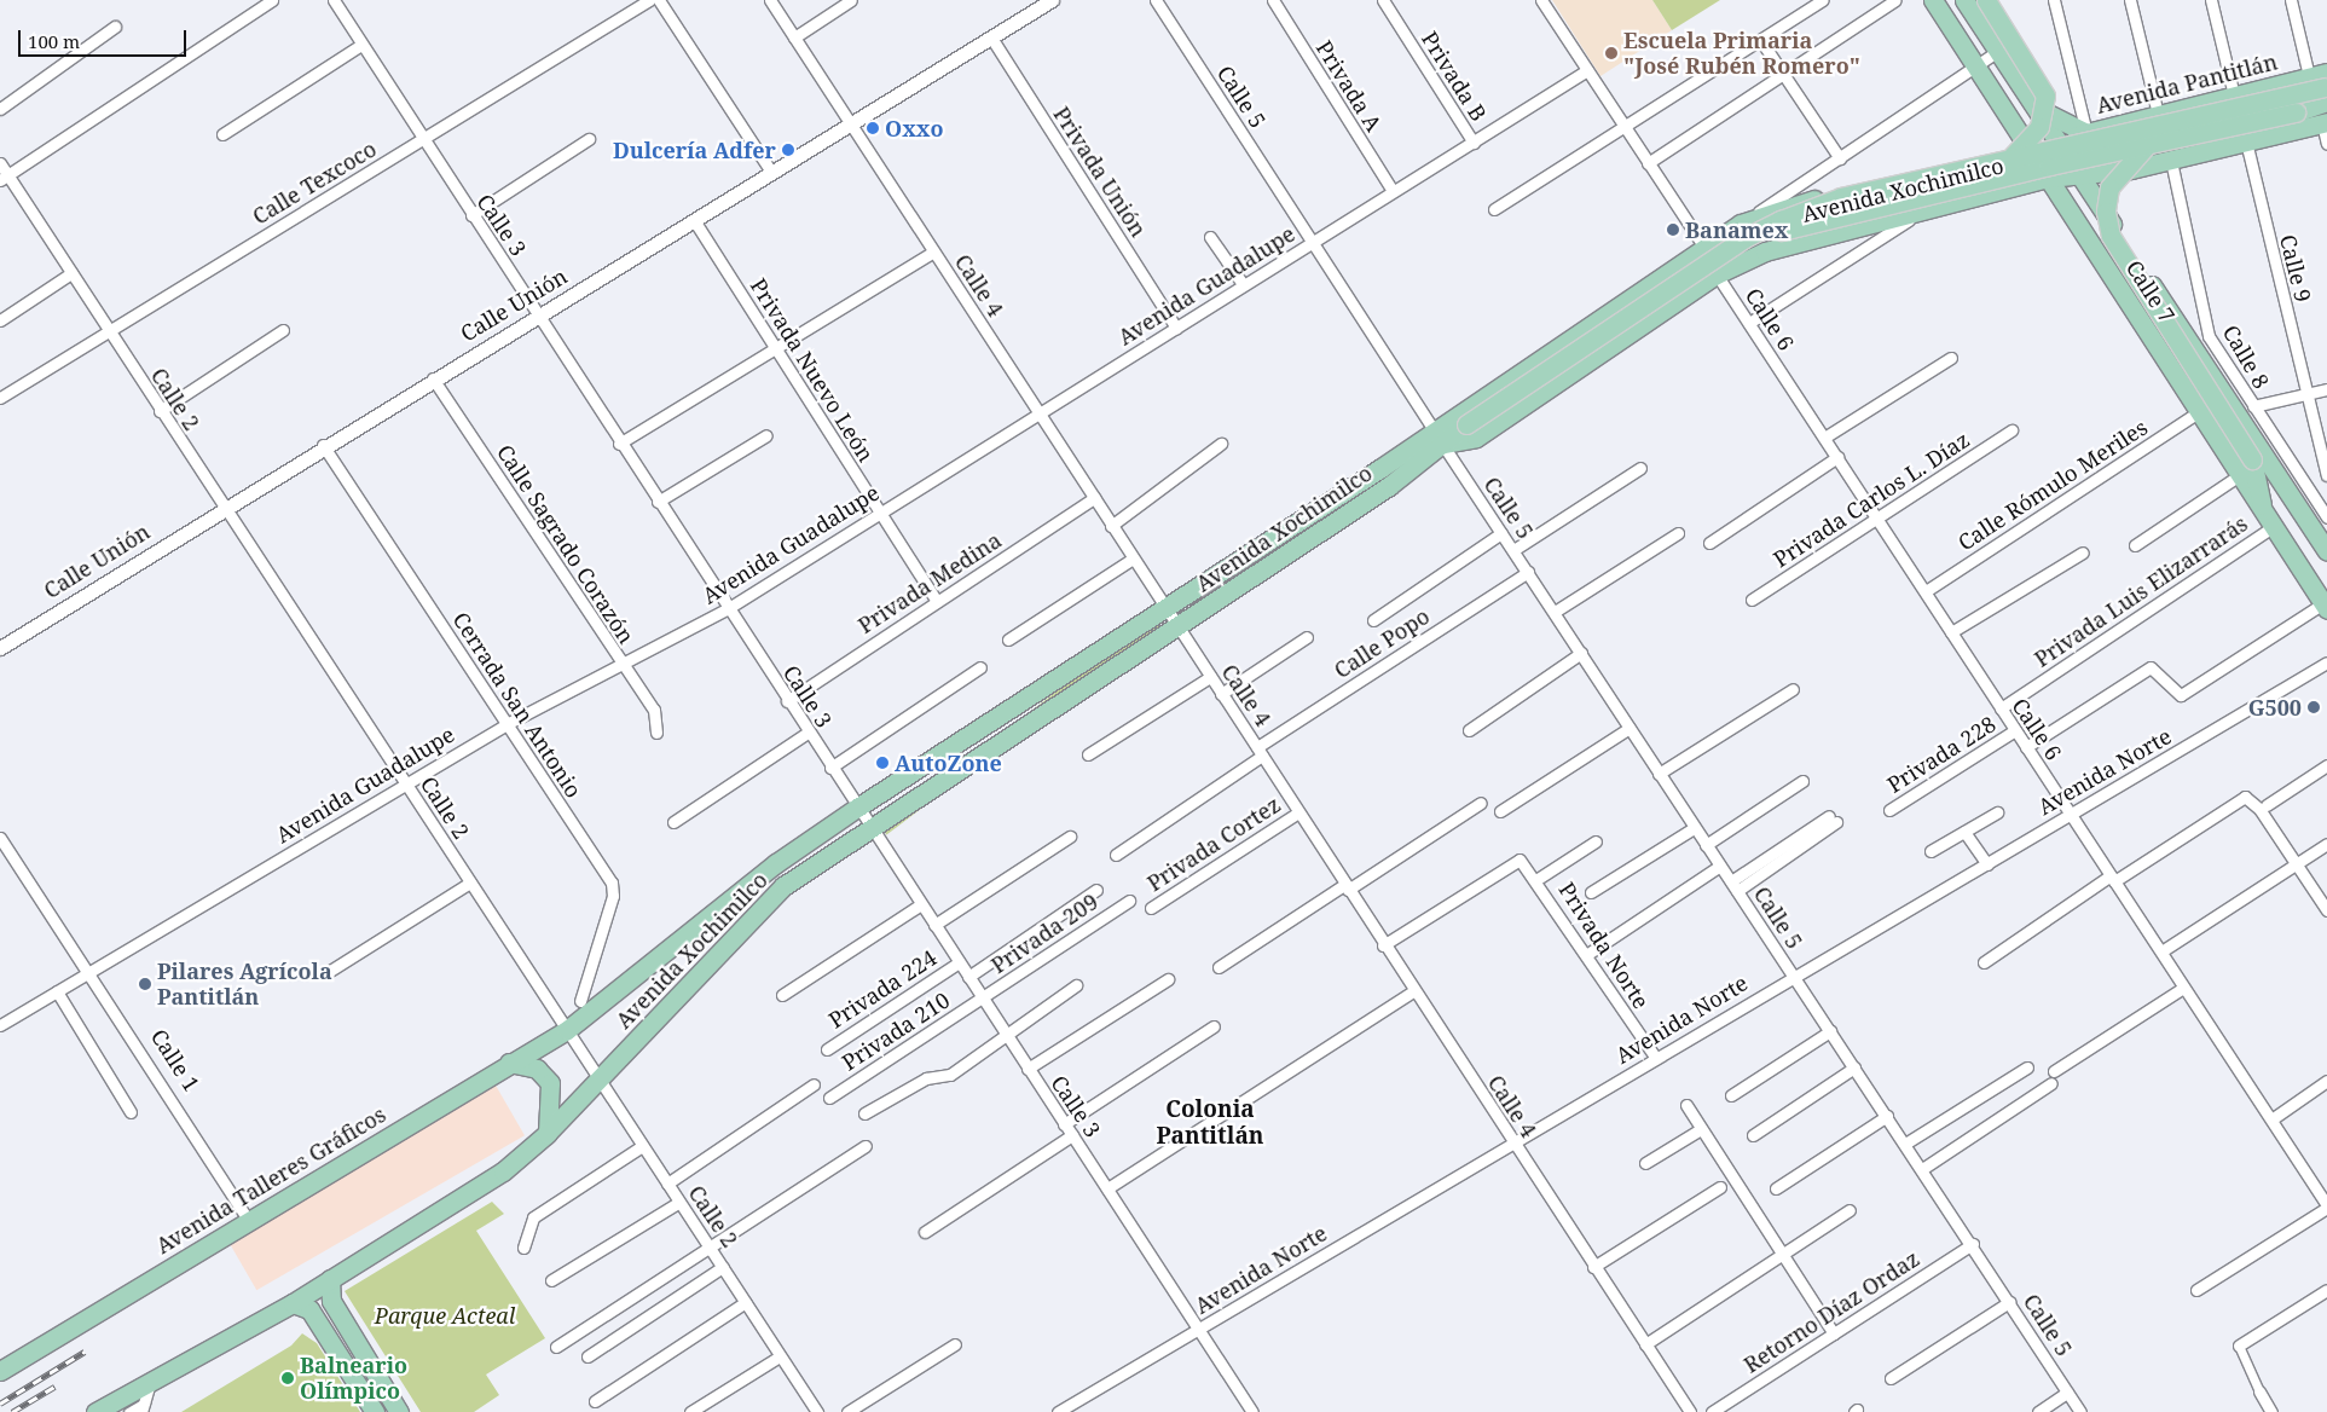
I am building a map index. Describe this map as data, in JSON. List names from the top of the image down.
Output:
{
  "streets": {
    "main road": [
      "Avenida Pantitlán",
      "Avenida Xochimilco",
      "Calle 7",
      "Avenida Talleres Gráficos"
    ],
    "street": [
      "Privada B",
      "Privada A",
      "Calle 5",
      "Privada Unión",
      "Calle Texcoco",
      "Calle 3",
      "Calle 9",
      "Calle 4",
      "Avenida Guadalupe",
      "Calle Unión",
      "Calle 6",
      "Calle 8",
      "Privada Nuevo León",
      "Calle 2",
      "Calle Rómulo Meriles",
      "Privada Carlos L. Díaz",
      "Calle Sagrado Corazón",
      "Privada Medina",
      "Privada Luis Elizarrarás",
      "Calle Popo",
      "Cerrada San Antonio",
      "Privada 228",
      "Avenida Norte",
      "Privada Cortez",
      "Privada 209",
      "Privada Norte",
      "Privada 224",
      "Privada 210",
      "Calle 1",
      "Retorno Díaz Ordaz"
    ]
  },
  "crossings": [
    ["Privada B", "Avenida Guadalupe"],
    ["Avenida Pantitlán", "Avenida Xochimilco"],
    ["Avenida Pantitlán", "Calle 7"],
    ["Privada A", "Avenida Guadalupe"],
    ["Calle 5", "Avenida Xochimilco"],
    ["Calle 5", "Avenida Guadalupe"],
    ["Calle 5", "Calle Popo"],
    ["Calle 5", "Avenida Norte"],
    ["Calle 5", "Retorno Díaz Ordaz"],
    ["Privada Unión", "Avenida Guadalupe"],
    ["Privada Unión", "Calle Unión"],
    ["Calle Texcoco", "Calle 3"],
    ["Calle Texcoco", "Calle 2"],
    ["Avenida Xochimilco", "Calle 3"],
    ["Avenida Xochimilco", "Calle 4"],
    ["Avenida Xochimilco", "Calle 7"],
    ["Avenida Xochimilco", "Calle 6"],
    ["Avenida Xochimilco", "Calle 2"],
    ["Avenida Xochimilco", "Avenida Talleres Gráficos"],
    ["Calle 3", "Avenida Guadalupe"],
    ["Calle 3", "Calle Unión"],
    ["Calle 3", "Privada Medina"],
    ["Calle 3", "Avenida Norte"],
    ["Calle 3", "Privada 209"],
    ["Calle 3", "Privada 224"],
    ["Calle 3", "Privada 210"],
    ["Calle 4", "Avenida Guadalupe"],
    ["Calle 4", "Calle Unión"],
    ["Calle 4", "Privada Medina"],
    ["Calle 4", "Calle Popo"],
    ["Calle 4", "Avenida Norte"],
    ["Calle 4", "Privada Cortez"],
    ["Calle 4", "Privada Norte"],
    ["Avenida Guadalupe", "Privada Nuevo León"],
    ["Avenida Guadalupe", "Calle 2"],
    ["Avenida Guadalupe", "Calle Sagrado Corazón"],
    ["Avenida Guadalupe", "Cerrada San Antonio"],
    ["Avenida Guadalupe", "Calle 1"],
    ["Calle 7", "Calle Rómulo Meriles"],
    ["Calle Unión", "Privada Nuevo León"],
    ["Calle Unión", "Calle 2"],
    ["Calle Unión", "Calle Sagrado Corazón"],
    ["Calle Unión", "Cerrada San Antonio"],
    ["Calle 6", "Calle Rómulo Meriles"],
    ["Calle 6", "Privada Carlos L. Díaz"],
    ["Calle 6", "Privada Luis Elizarrarás"],
    ["Calle 6", "Privada 228"],
    ["Calle 6", "Avenida Norte"],
    ["Privada Nuevo León", "Privada Medina"],
    ["Calle 2", "Avenida Talleres Gráficos"],
    ["Avenida Norte", "Privada Norte"],
    ["Privada 209", "Privada 210"],
    ["Calle 1", "Avenida Talleres Gráficos"]
  ],
  "districts": ["Colonia Pantitlán"],
  "parks": ["Parque Acteal"],
  "places": [
    "Escuela Primaria \"José Rubén Romero\"",
    "Oxxo",
    "Dulcería Adfer",
    "Banamex",
    "G500",
    "AutoZone",
    "Pilares Agrícola Pantitlán",
    "Balneario Olímpico"
  ],
  "scale_bar": "100 m"
}
